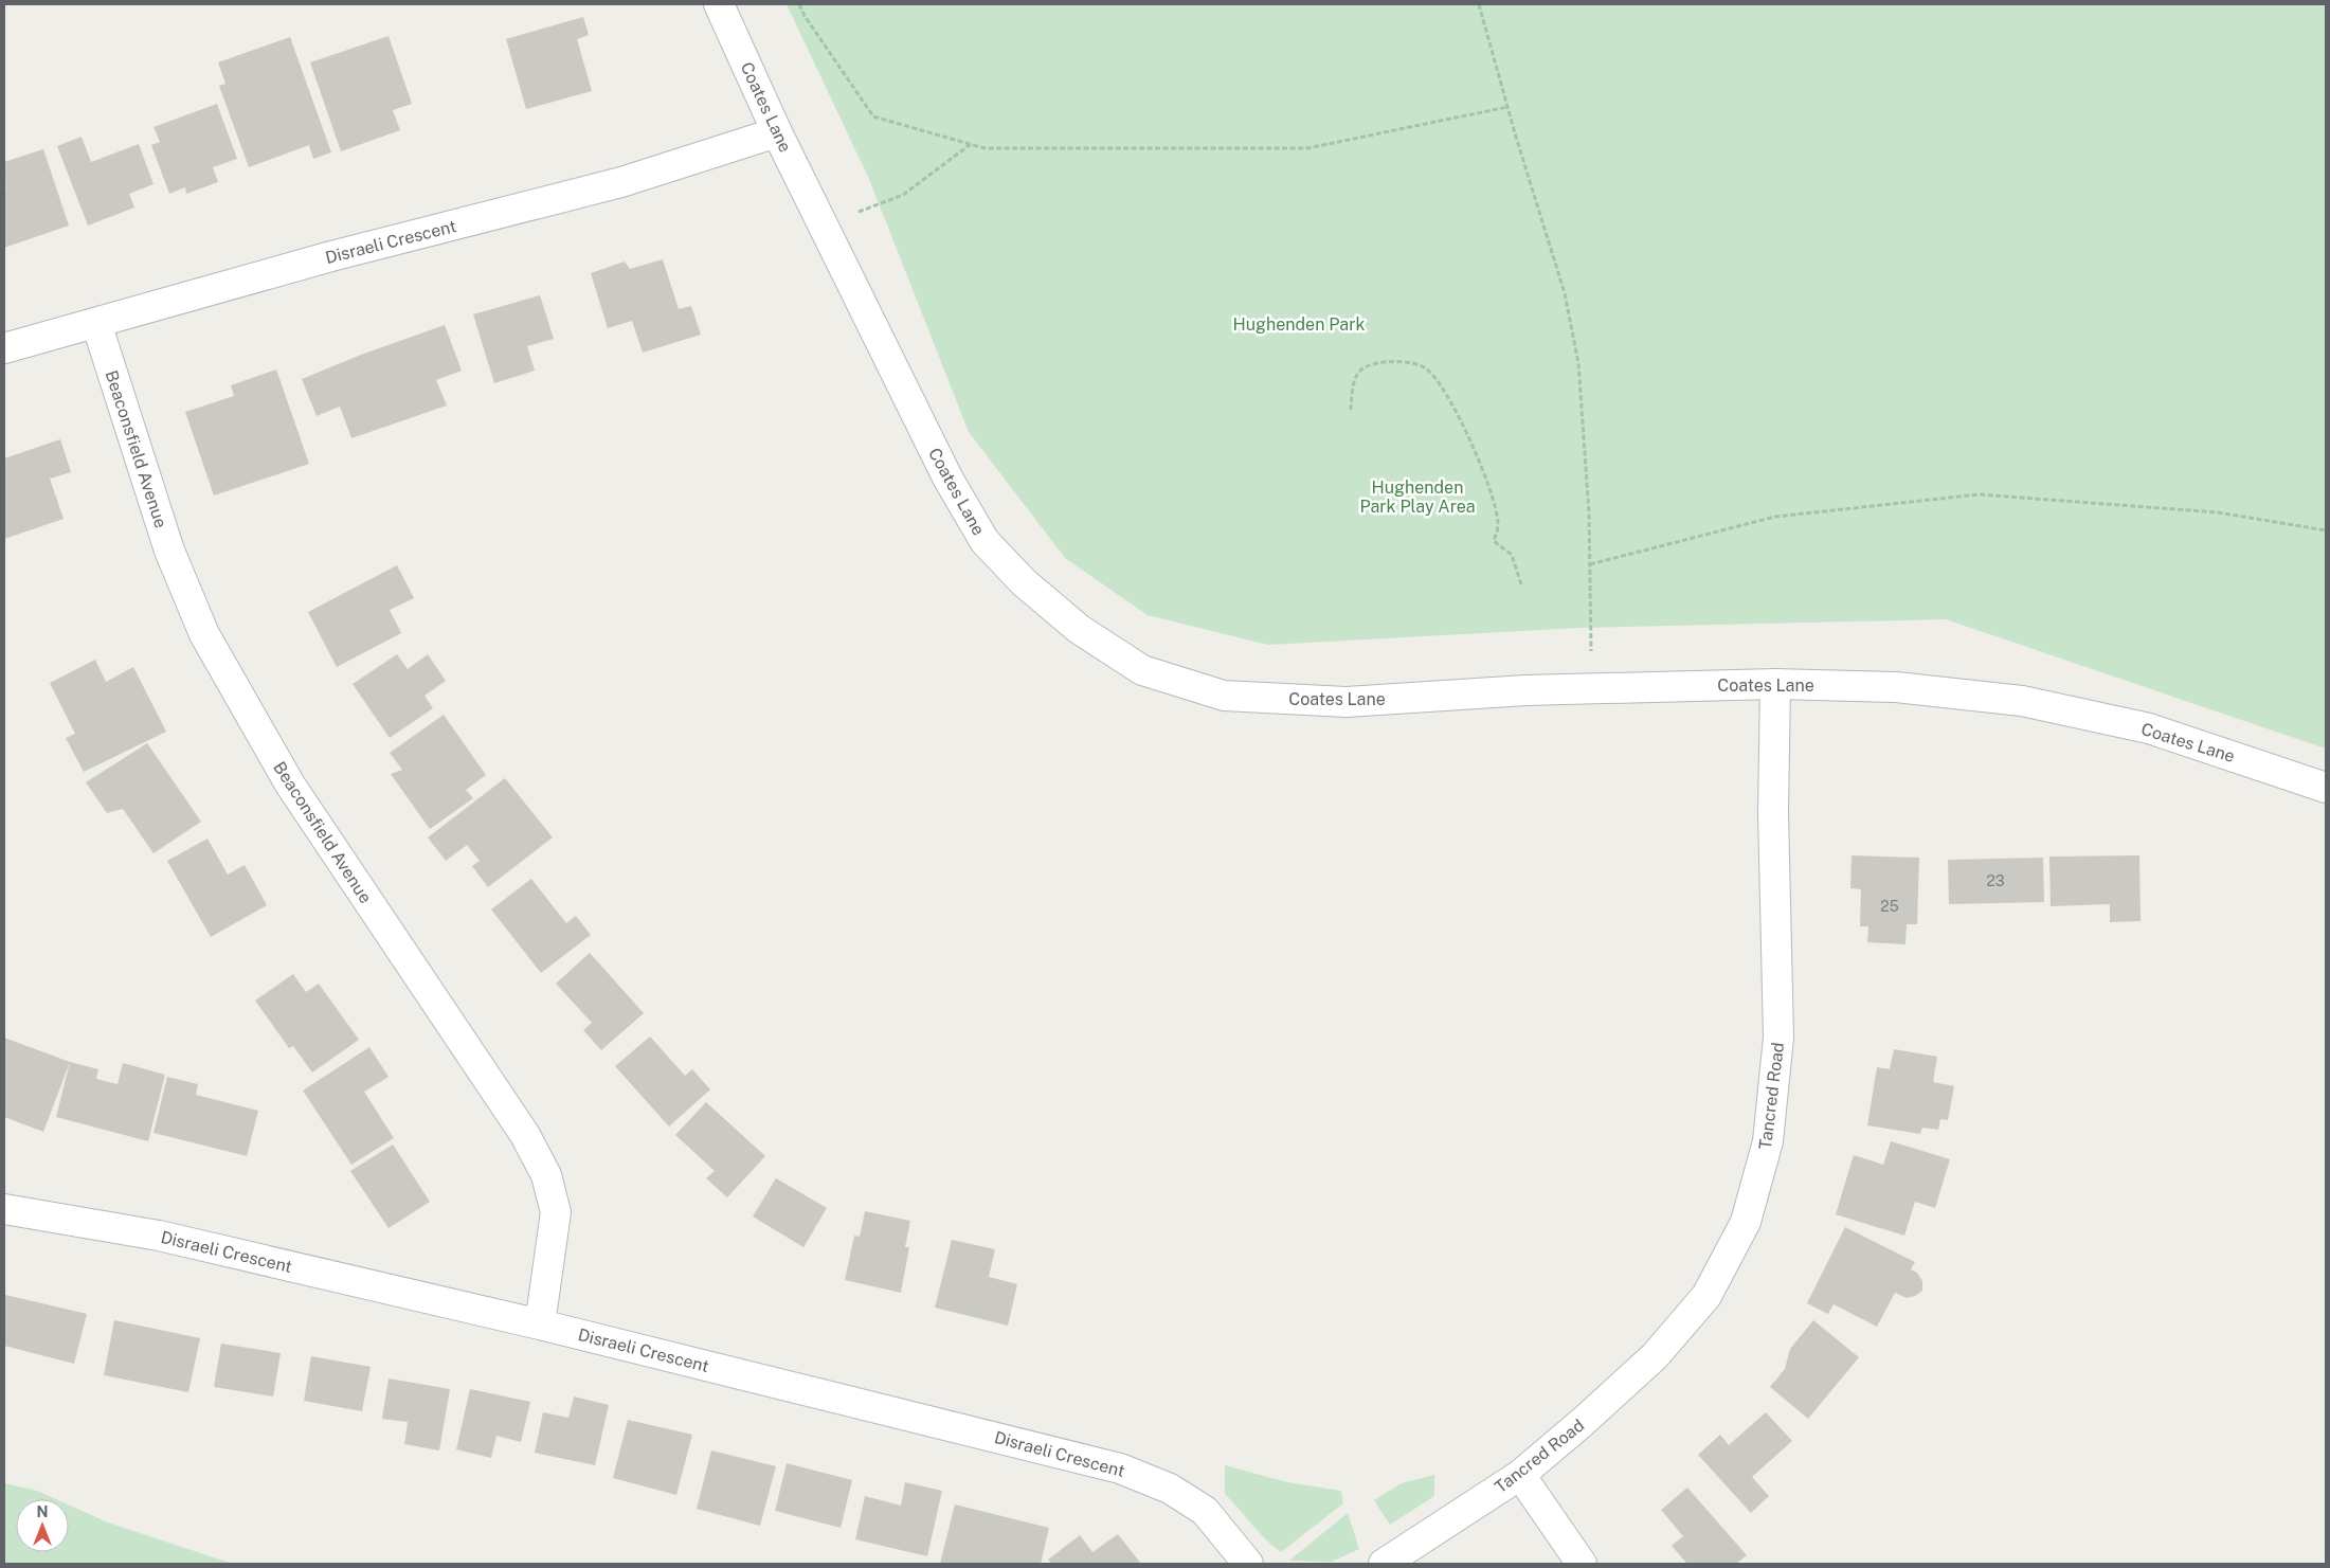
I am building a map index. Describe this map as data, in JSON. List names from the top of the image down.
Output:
{
  "streets": {
    "street": [
      "Coates Lane",
      "Disraeli Crescent",
      "Beaconsfield Avenue",
      "Tancred Road"
    ]
  },
  "crossings": [
    ["Coates Lane", "Disraeli Crescent"],
    ["Coates Lane", "Tancred Road"],
    ["Disraeli Crescent", "Beaconsfield Avenue"]
  ],
  "parks": ["Hughenden Park", "Hughenden Park Play Area"],
  "house_numbers": ["23", "25"],
  "north": "top"
}
